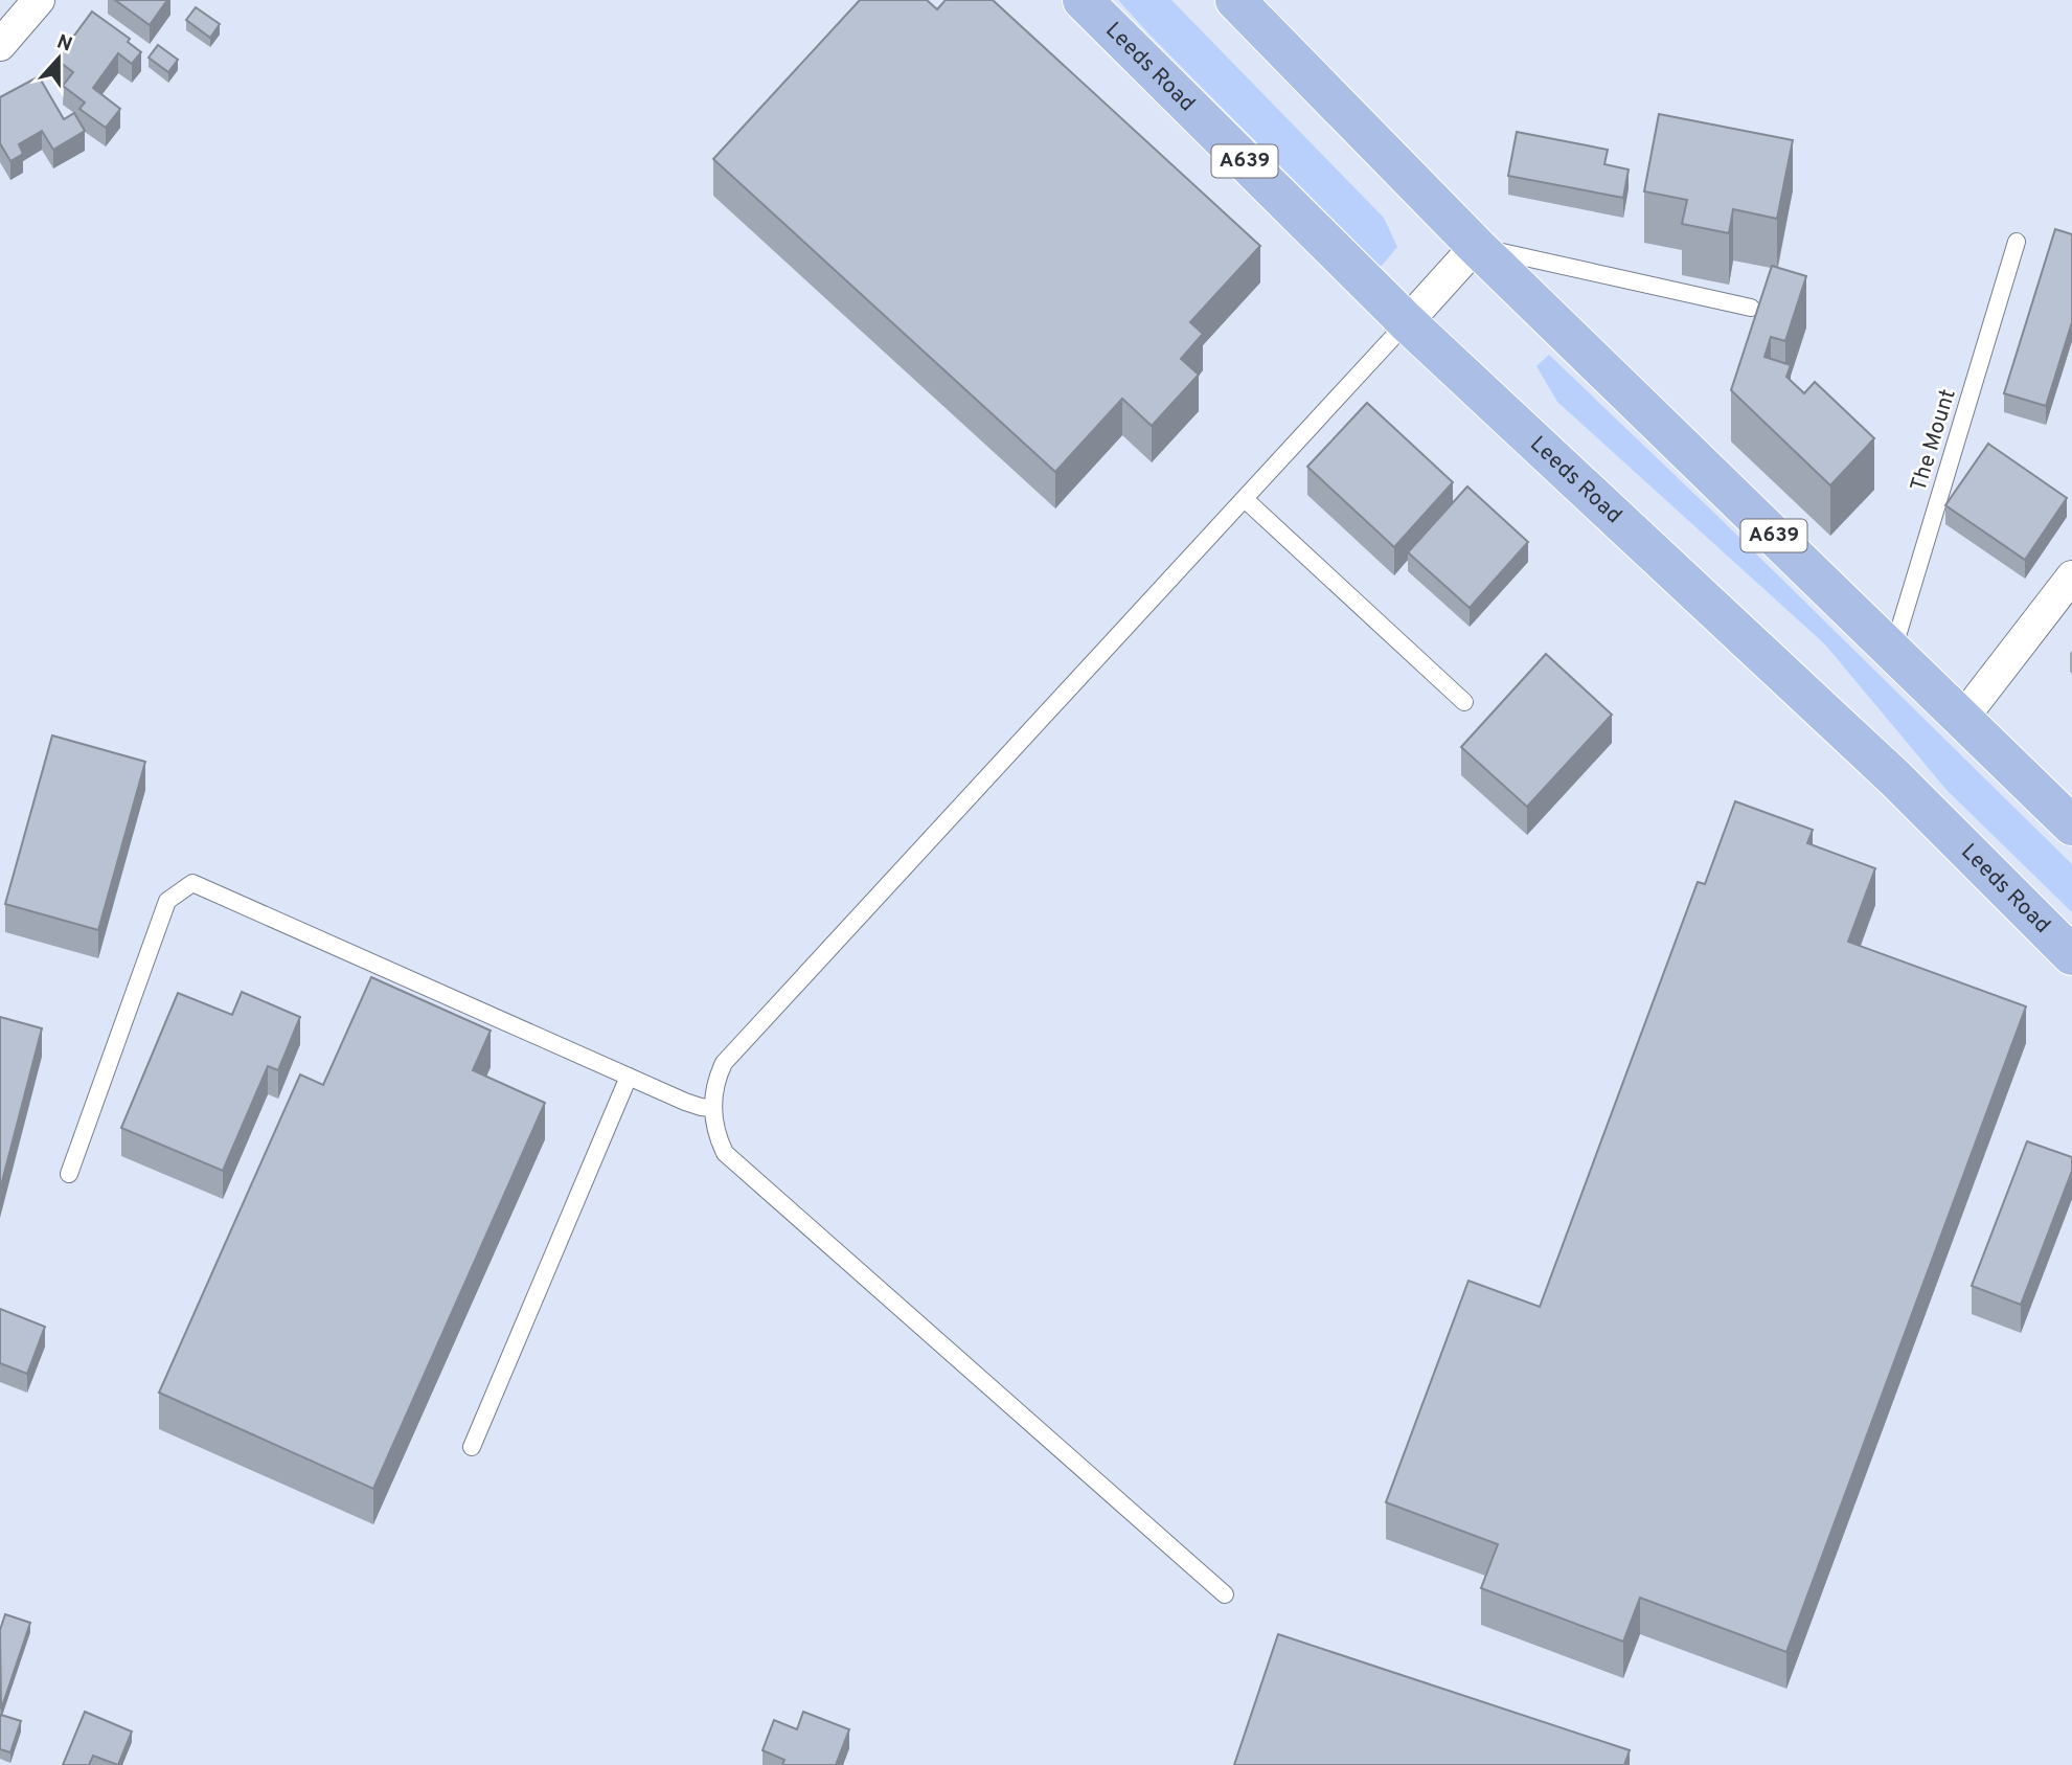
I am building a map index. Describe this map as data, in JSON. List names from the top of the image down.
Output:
{
  "streets": {
    "main road": ["Leeds Road", "A639"],
    "lane": ["The Mount"]
  },
  "crossings": [
    ["A639", "The Mount"]
  ],
  "north": "top"
}
